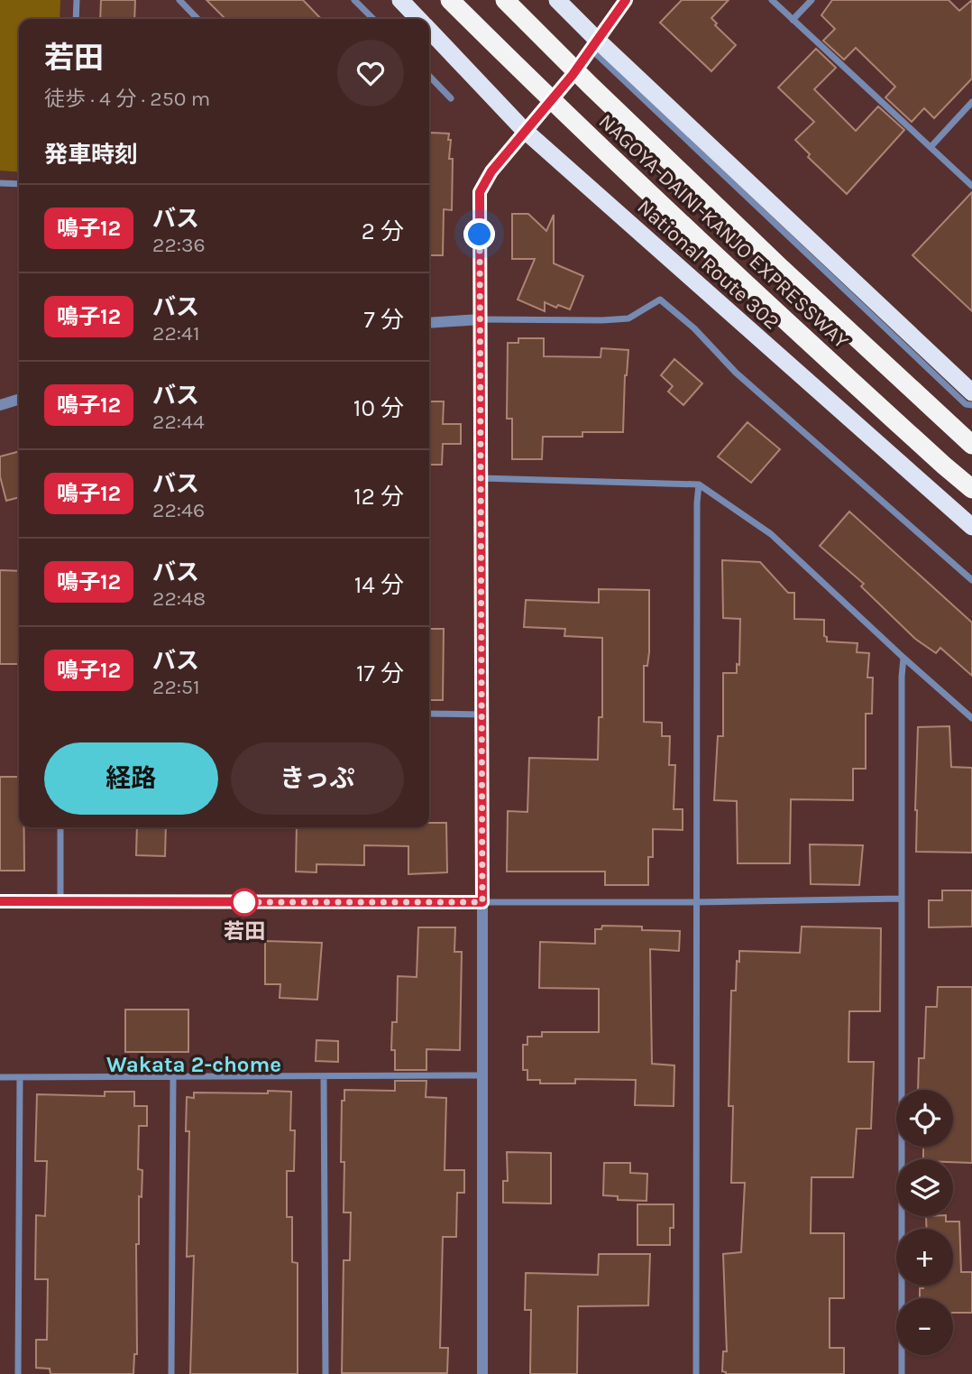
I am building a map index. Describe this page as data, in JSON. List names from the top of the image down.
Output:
{
  "streets": {
    "highway": ["NAGOYA-DAINI-KANJO EXPRESSWAY", "National Route 302"]
  },
  "districts": ["Wakata 2-chome"],
  "places": ["若田"],
  "lines": ["bus line 鳴子12"],
  "page": {
    "heading": [
      ["若田", "徒歩 · 4 分 · 250 m"],
      "発車時刻"
    ],
    "list": [
      {
        "mark": "鳴子12",
        "name": "バス",
        "note": "22:36",
        "value": "2 分"
      },
      {
        "mark": "鳴子12",
        "name": "バス",
        "note": "22:41",
        "value": "7 分"
      },
      {
        "mark": "鳴子12",
        "name": "バス",
        "note": "22:44",
        "value": "10 分"
      },
      {
        "mark": "鳴子12",
        "name": "バス",
        "note": "22:46",
        "value": "12 分"
      },
      {
        "mark": "鳴子12",
        "name": "バス",
        "note": "22:48",
        "value": "14 分"
      },
      {
        "mark": "鳴子12",
        "name": "バス",
        "note": "22:51",
        "value": "17 分"
      }
    ],
    "buttons": ["経路", "きっぷ"],
    "map_buttons": ["+", "−"]
  }
}
